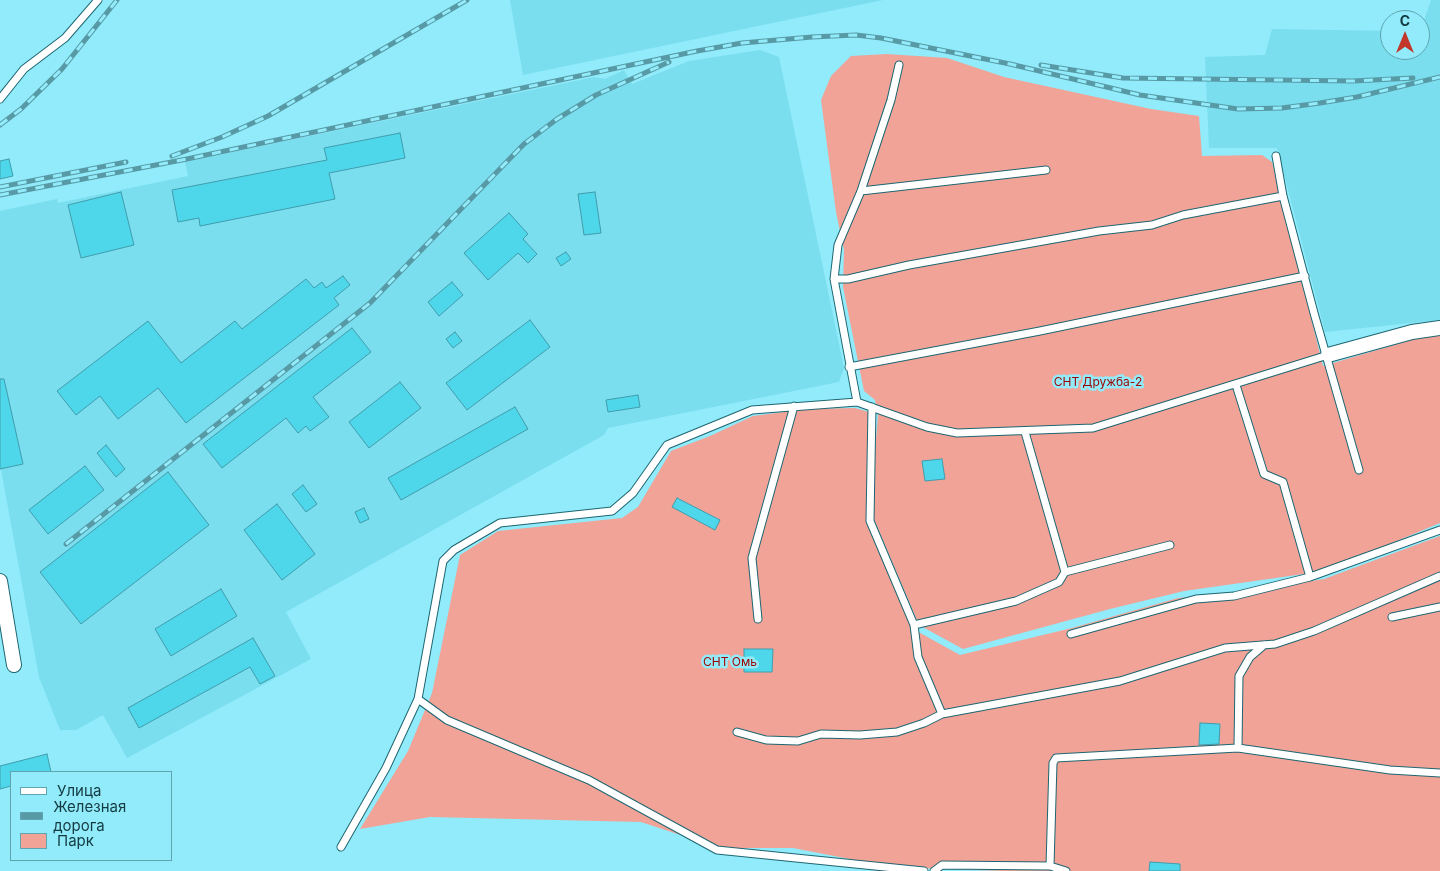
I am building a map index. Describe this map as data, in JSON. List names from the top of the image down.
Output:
{
  "parks": ["СНТ Дружба-2", "СНТ Омь"],
  "legend": ["Улица", "Железная дорога", "Парк"],
  "north": "top"
}
